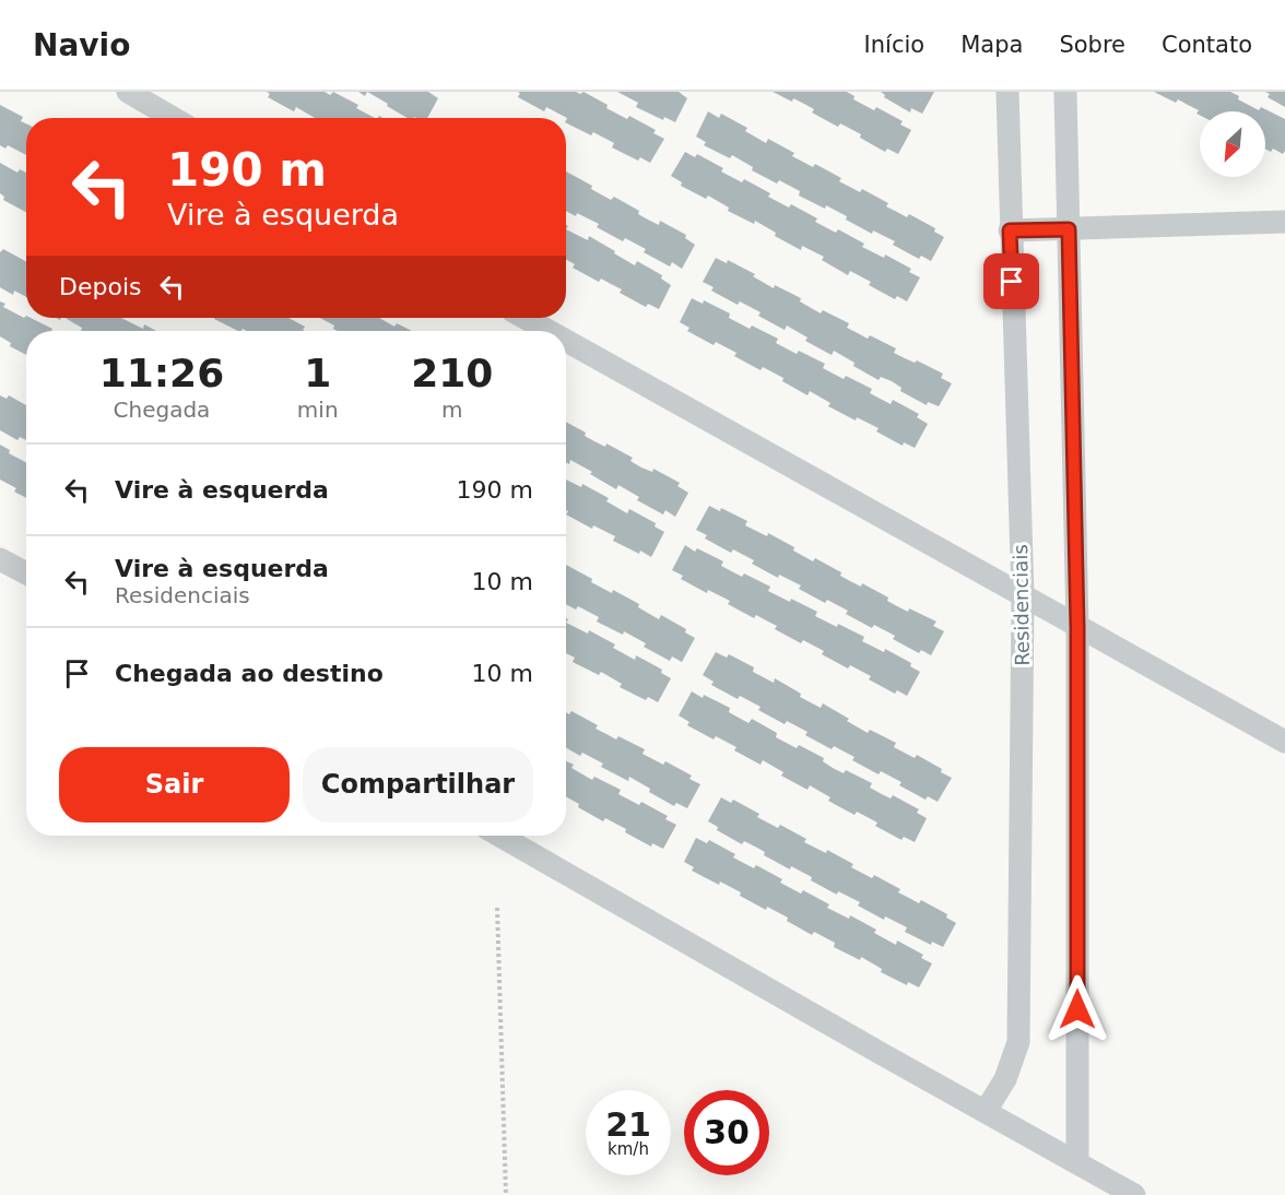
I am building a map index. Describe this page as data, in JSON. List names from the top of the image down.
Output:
{
  "streets": {
    "street": ["Residenciais"]
  },
  "north": "bottom left",
  "page": {
    "header": "Navio",
    "nav": [
      "Início",
      "Mapa",
      "Sobre",
      "Contato"
    ],
    "turn": ["190 m", "Vire à esquerda"],
    "then": "Depois",
    "eta": [
      "11:26",
      "Chegada",
      "1",
      "min",
      "210",
      "m"
    ],
    "list": [
      {
        "name": "Vire à esquerda",
        "value": "190 m"
      },
      {
        "name": "Vire à esquerda",
        "note": "Residenciais",
        "value": "10 m"
      },
      {
        "name": "Chegada ao destino",
        "value": "10 m"
      }
    ],
    "buttons": ["Sair", "Compartilhar"],
    "speed": "21 km/h",
    "limit": "30"
  }
}
